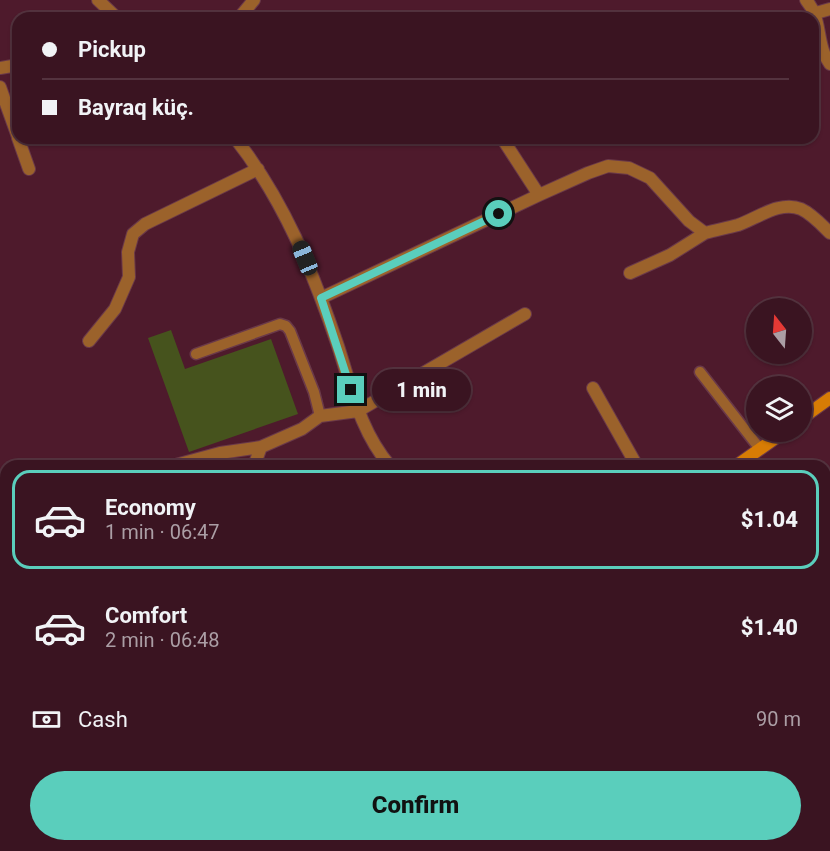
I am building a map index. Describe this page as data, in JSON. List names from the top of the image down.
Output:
{
  "north": "top",
  "page": {
    "banner": ["Pickup", "Bayraq küç."],
    "bubble": "1 min",
    "list": [
      {
        "name": "Economy",
        "note": "1 min · 06:47",
        "value": "$1.04"
      },
      {
        "name": "Comfort",
        "note": "2 min · 06:48",
        "value": "$1.40"
      }
    ],
    "pay": ["Cash", "90 m"],
    "buttons": "Confirm"
  }
}
